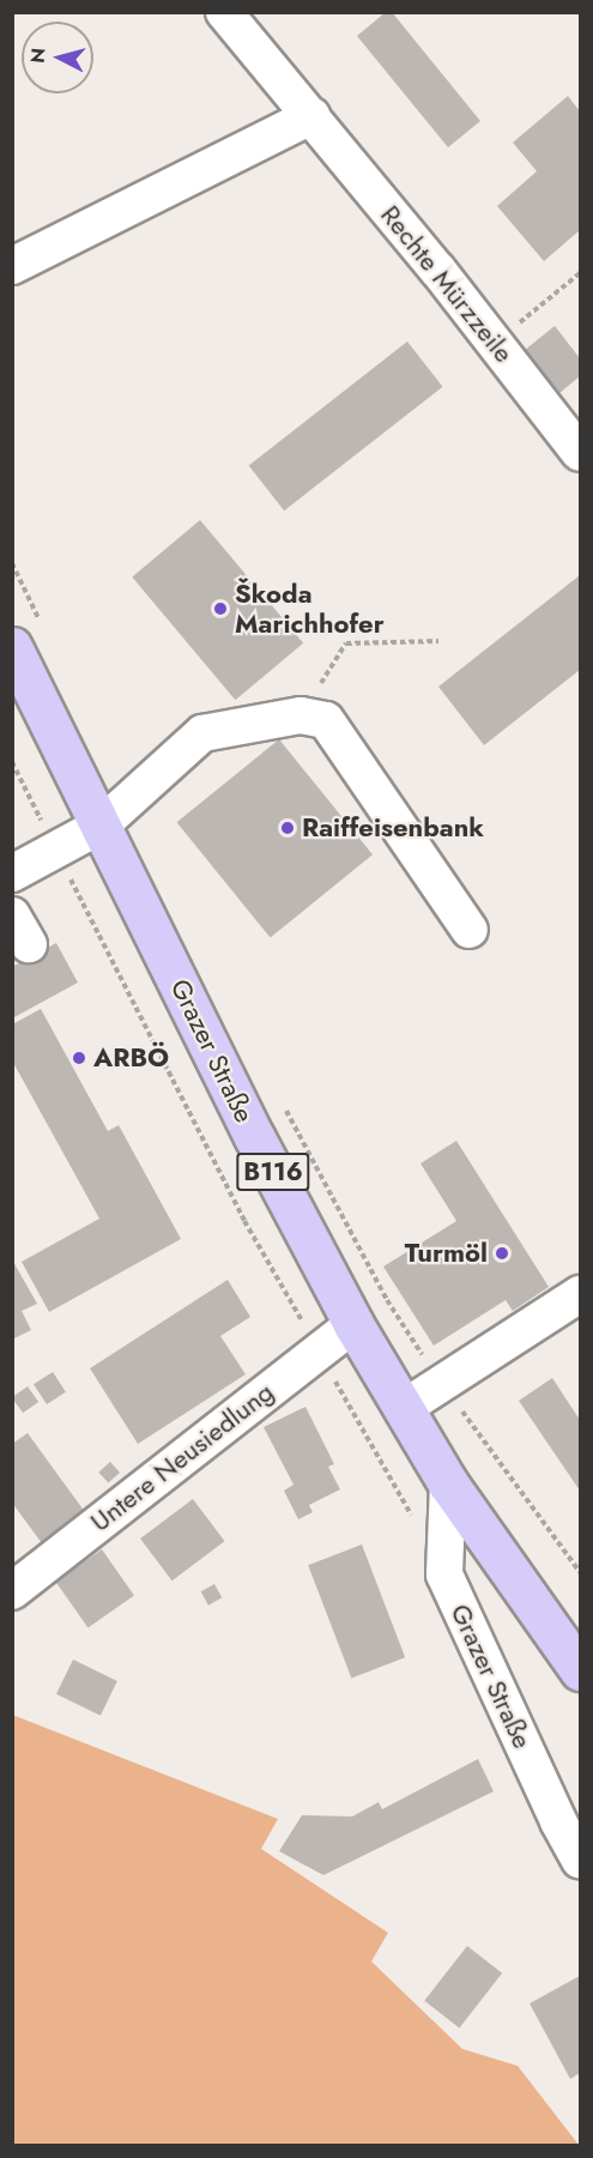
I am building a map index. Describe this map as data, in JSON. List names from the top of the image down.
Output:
{
  "streets": {
    "main road": ["Grazer Straße", "B116"],
    "street": ["Rechte Mürzzeile", "Untere Neusiedlung"]
  },
  "crossings": [
    ["Grazer Straße", "Untere Neusiedlung"]
  ],
  "places": [
    "Škoda Marichhofer",
    "Raiffeisenbank",
    "ARBÖ",
    "Turmöl"
  ],
  "north": "left"
}
